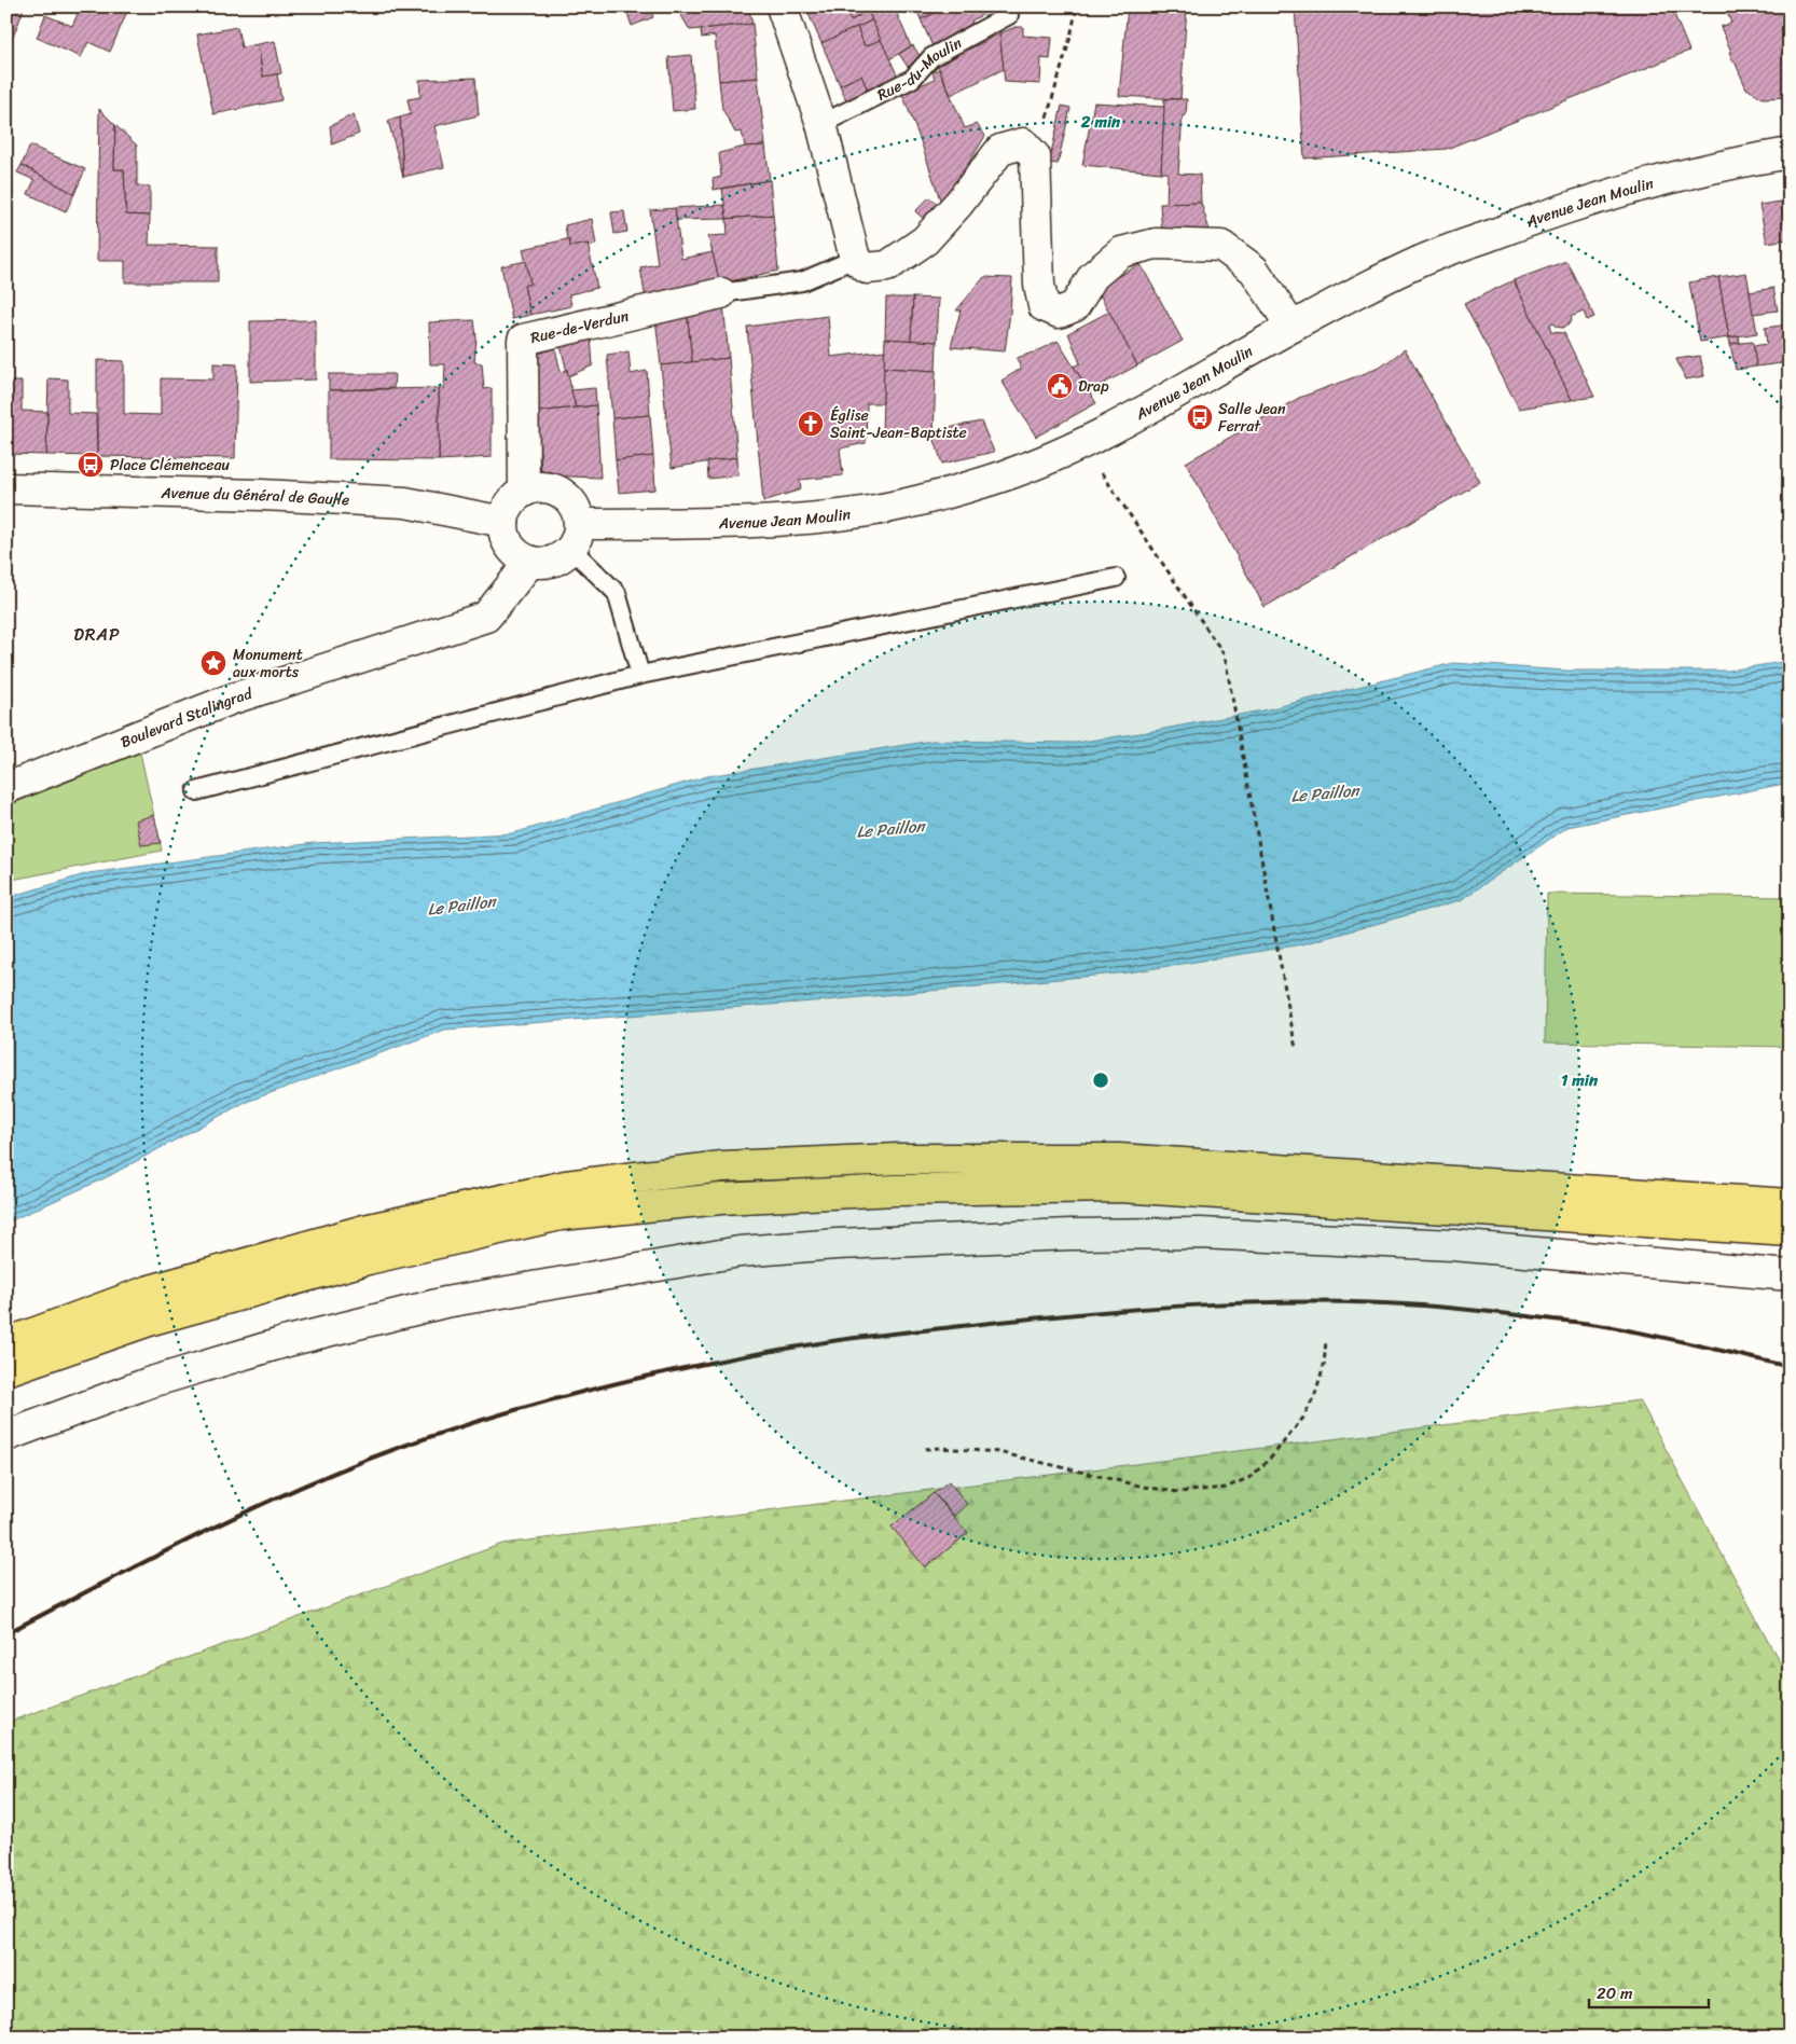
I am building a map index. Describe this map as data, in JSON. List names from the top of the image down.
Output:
{
  "streets": {
    "street": [
      "Avenue Jean Moulin",
      "Rue-de-Verdun",
      "Avenue du Général de Gaulle",
      "Boulevard Stalingrad"
    ],
    "lane": ["Rue-du-Moulin"]
  },
  "crossings": [
    ["Avenue Jean Moulin", "Rue-de-Verdun"],
    ["Avenue Jean Moulin", "Avenue du Général de Gaulle"],
    ["Avenue Jean Moulin", "Boulevard Stalingrad"],
    ["Rue-de-Verdun", "Avenue du Général de Gaulle"],
    ["Rue-de-Verdun", "Boulevard Stalingrad"],
    ["Avenue du Général de Gaulle", "Boulevard Stalingrad"]
  ],
  "districts": ["DRAP"],
  "water": ["Le Paillon"],
  "places": {
    "public building": ["Drap"],
    "bus stop": ["Salle Jean Ferrat", "Place Clémenceau"],
    "church": ["Église Saint-Jean-Baptiste"],
    "place": ["Monument aux morts"]
  },
  "scale_bar": "20 m",
  "rings": ["2 min", "1 min"]
}
